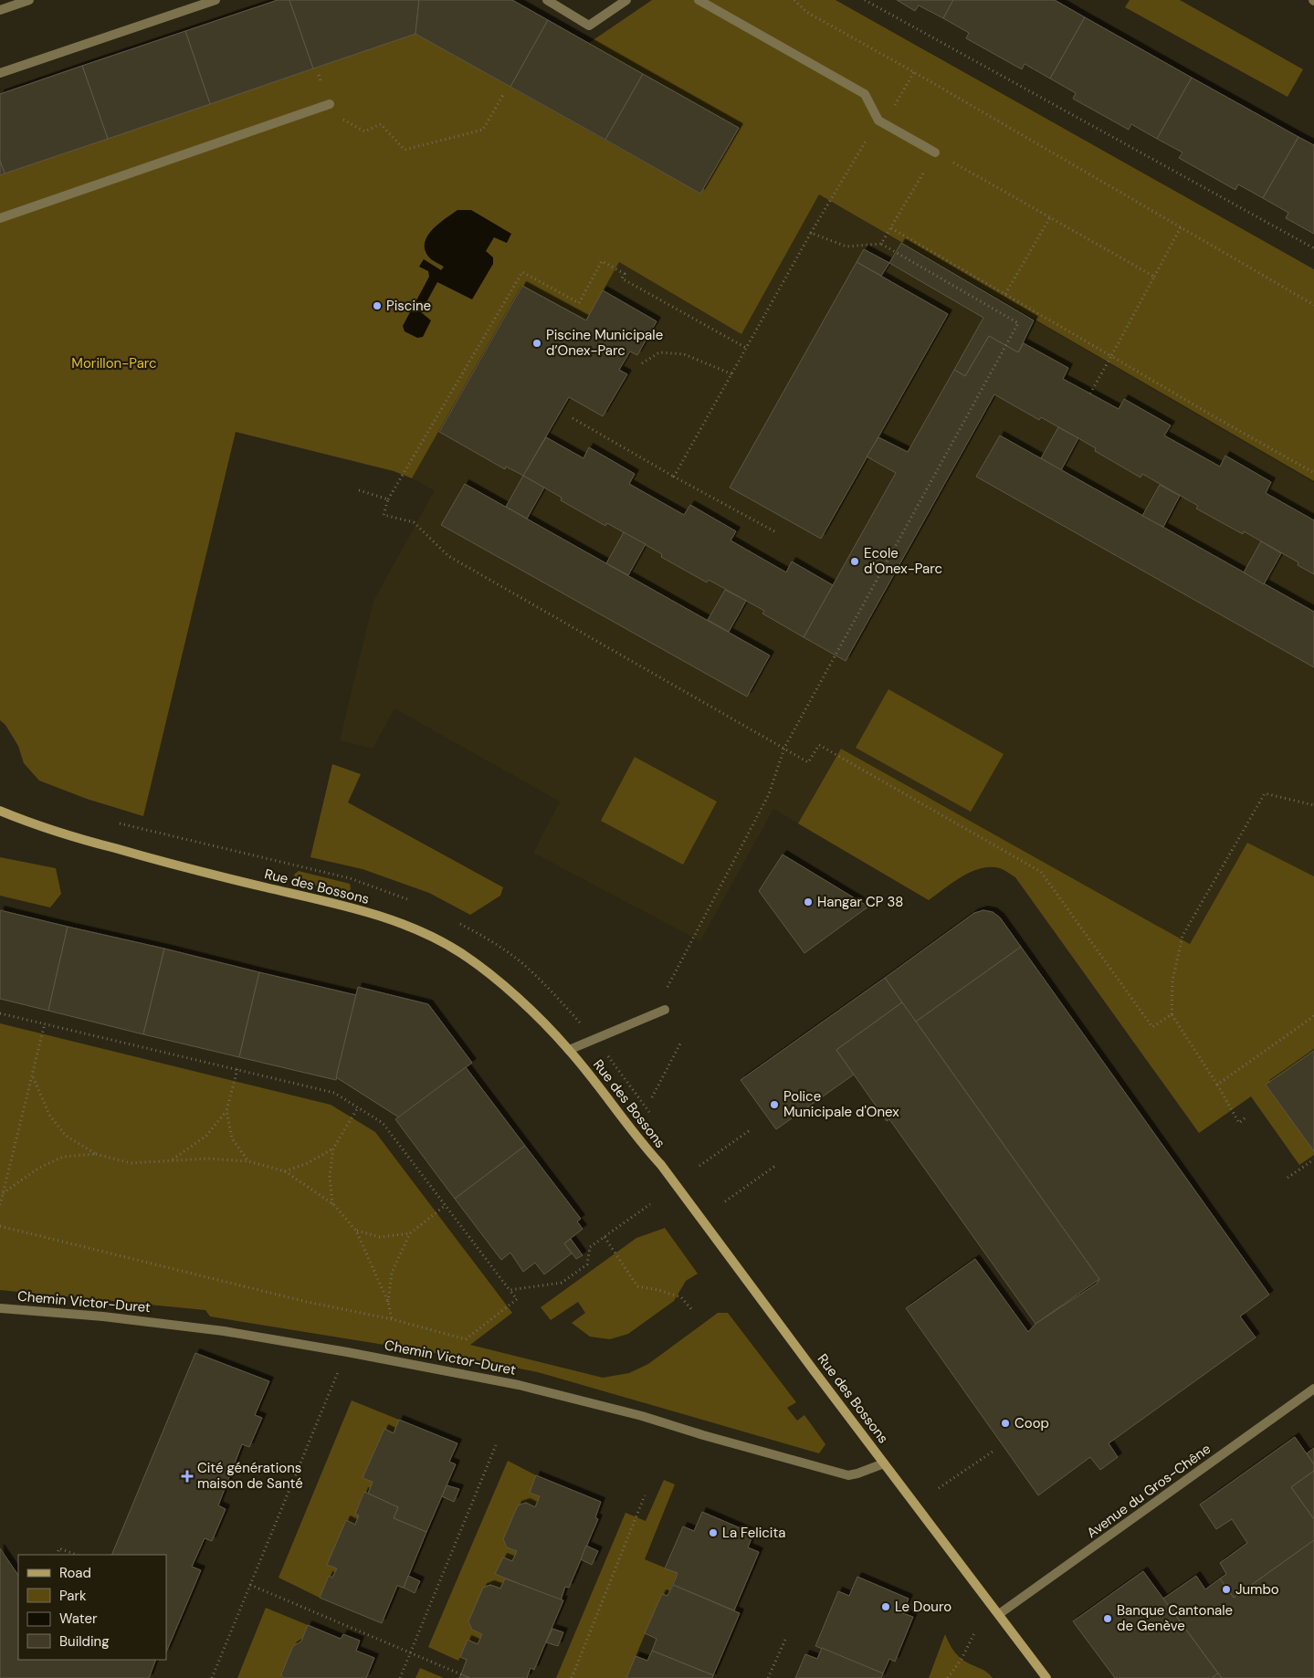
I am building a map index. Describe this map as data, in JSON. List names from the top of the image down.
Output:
{
  "streets": {
    "street": ["Rue des Bossons", "Chemin Victor-Duret", "Avenue du Gros-Chêne"]
  },
  "crossings": [
    ["Rue des Bossons", "Chemin Victor-Duret"],
    ["Rue des Bossons", "Avenue du Gros-Chêne"]
  ],
  "parks": ["Morillon-Parc"],
  "places": {
    "other": [
      "Piscine",
      "Piscine Municipale d’Onex-Parc",
      "Ecole d'Onex-Parc",
      "Hangar CP 38",
      "Police Municipale d'Onex",
      "Coop",
      "La Felicita",
      "Jumbo",
      "Le Douro",
      "Banque Cantonale de Genève"
    ],
    "health": ["Cité générations maison de Santé"]
  },
  "legend": [
    "Road",
    "Park",
    "Water",
    "Building"
  ]
}
